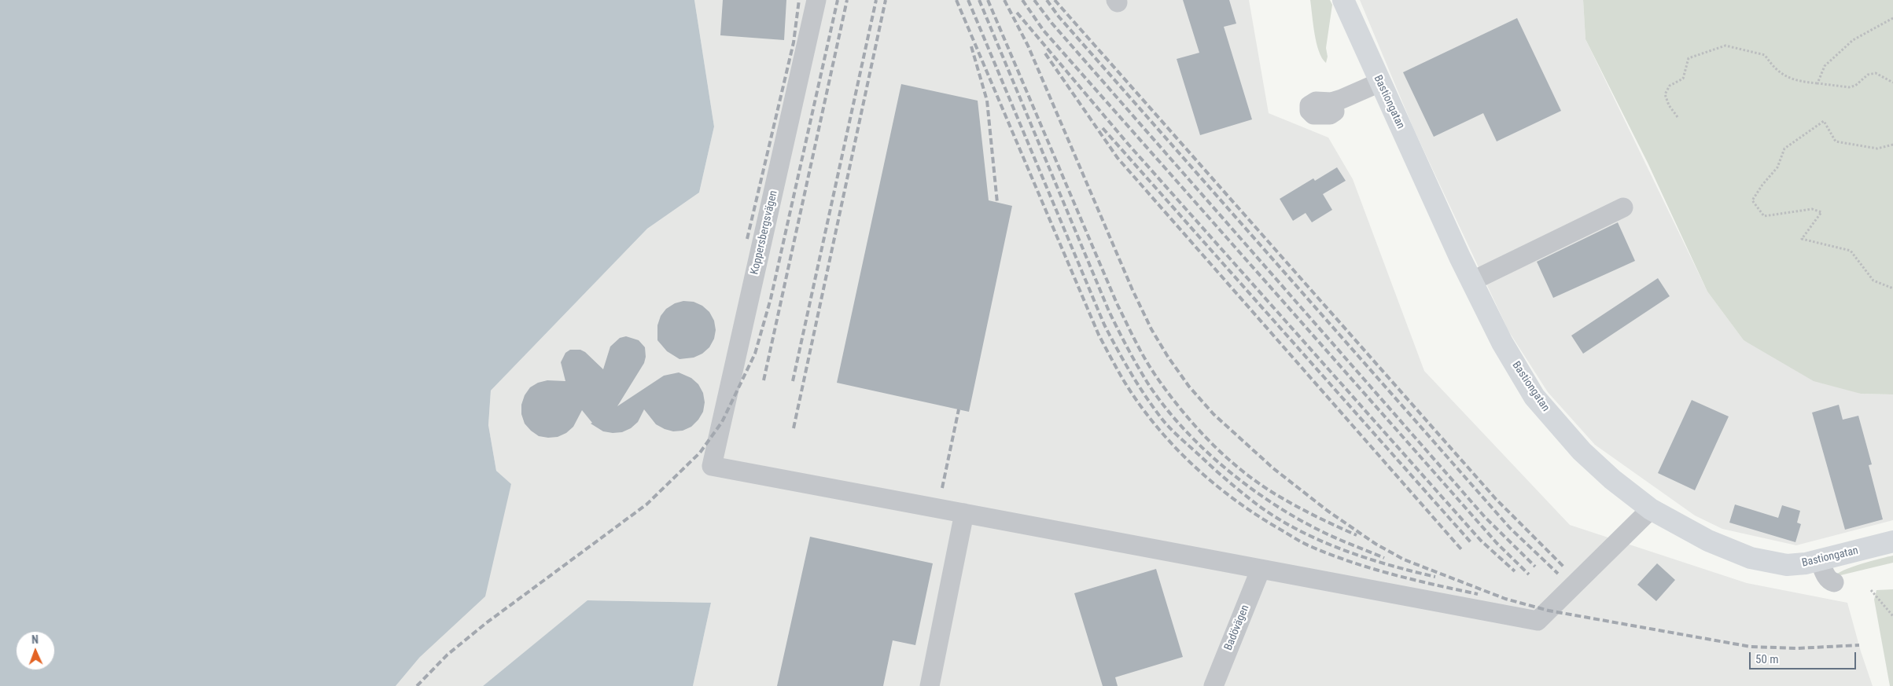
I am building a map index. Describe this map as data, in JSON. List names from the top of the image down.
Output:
{
  "streets": {
    "main road": ["Bastiongatan"],
    "street": ["Koppersbergsvägen", "Badövägen"]
  },
  "scale_bar": "50 m",
  "north": "top"
}
